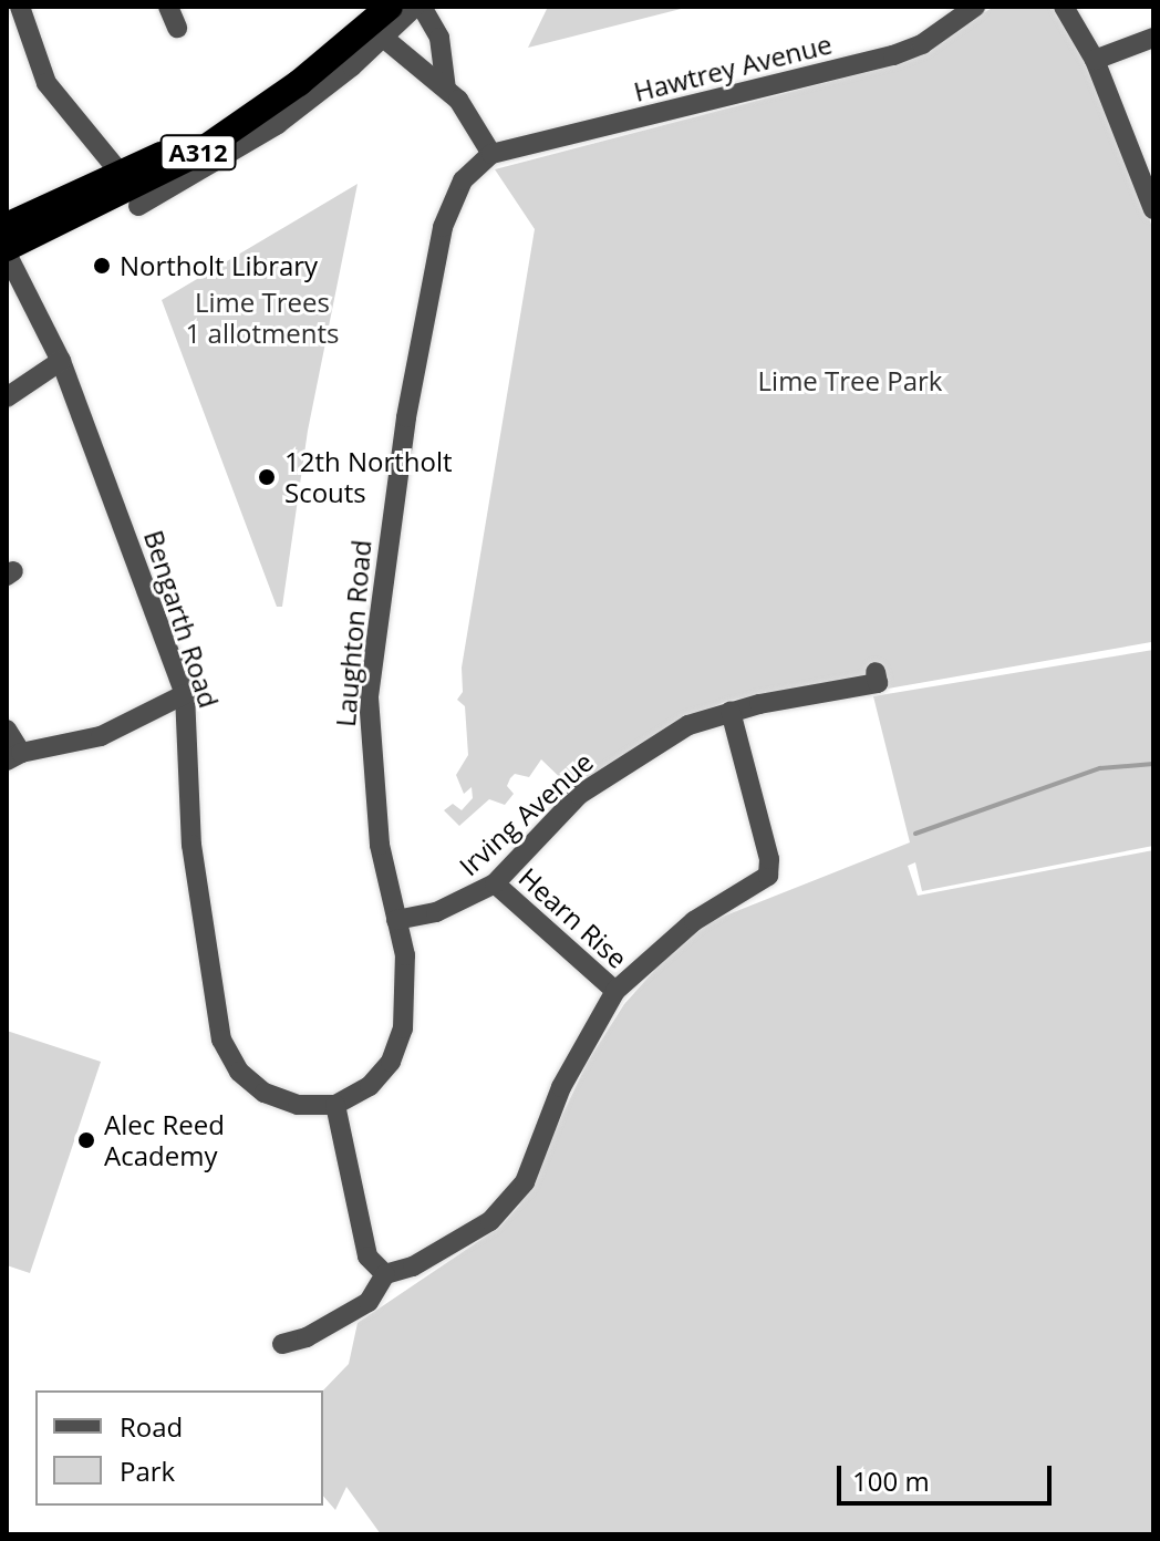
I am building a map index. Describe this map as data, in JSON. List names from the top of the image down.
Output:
{
  "streets": {
    "highway": ["A312"],
    "street": [
      "Hawtrey Avenue",
      "Bengarth Road",
      "Laughton Road",
      "Irving Avenue",
      "Hearn Rise"
    ]
  },
  "crossings": [
    ["Hawtrey Avenue", "Laughton Road"],
    ["A312", "Bengarth Road"],
    ["Bengarth Road", "Laughton Road"],
    ["Laughton Road", "Irving Avenue"],
    ["Irving Avenue", "Hearn Rise"]
  ],
  "parks": ["Lime Trees 1 allotments", "Lime Tree Park"],
  "places": ["Northolt Library", "12th Northolt Scouts", "Alec Reed Academy"],
  "legend": ["Road", "Park"],
  "scale_bar": "100 m"
}
